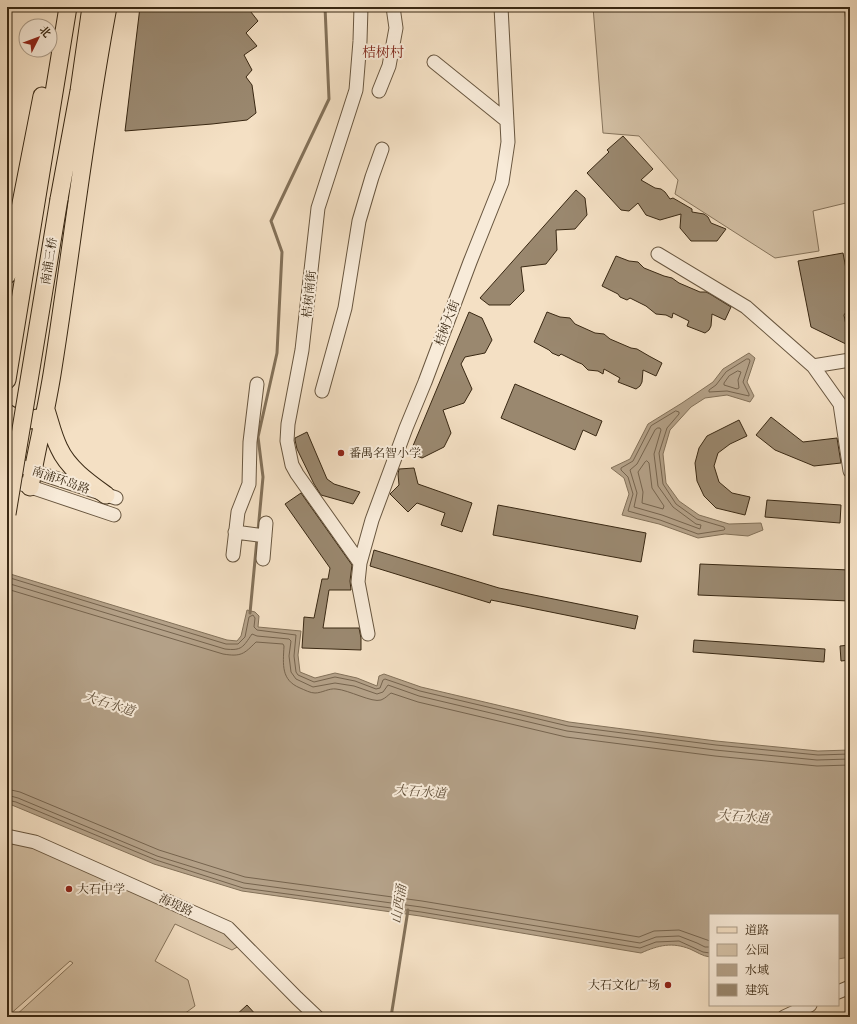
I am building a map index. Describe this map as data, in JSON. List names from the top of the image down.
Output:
{
  "streets": {
    "main road": ["南浦三桥"],
    "street": [
      "桔树南街",
      "桔树大街",
      "南浦环岛路",
      "海堤路"
    ]
  },
  "crossings": [
    ["桔树南街", "桔树大街"]
  ],
  "districts": ["桔树村"],
  "water": ["大石水道", "山西涌"],
  "places": ["番禺名智小学", "大石中学", "大石文化广场"],
  "legend": [
    "道路",
    "公园",
    "水域",
    "建筑"
  ],
  "north": "top right"
}
